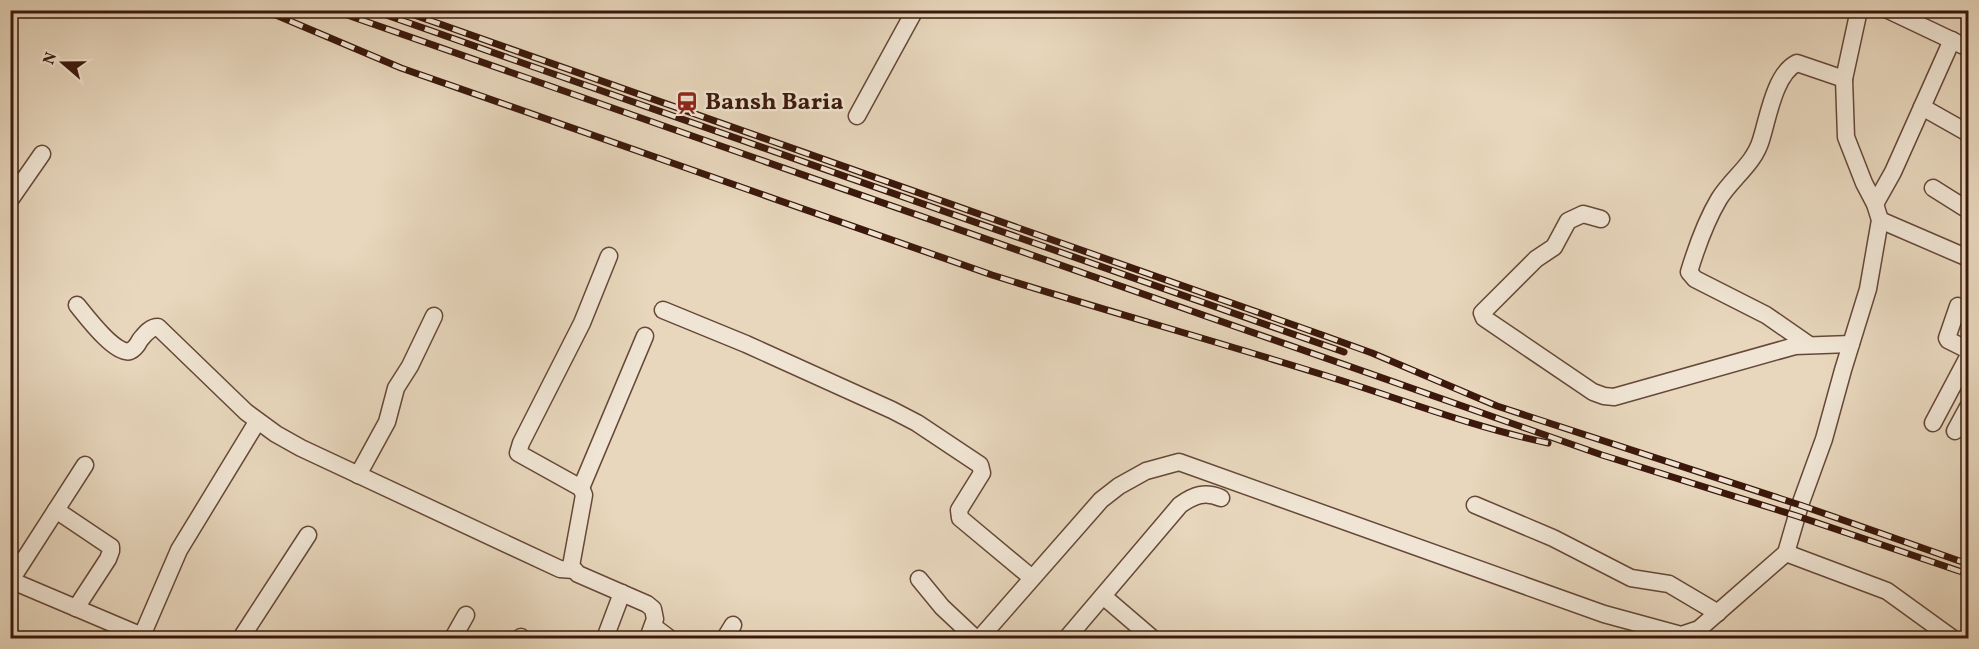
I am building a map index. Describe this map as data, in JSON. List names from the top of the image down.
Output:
{
  "places": {
    "station": ["Bansh Baria"]
  },
  "north": "left"
}
